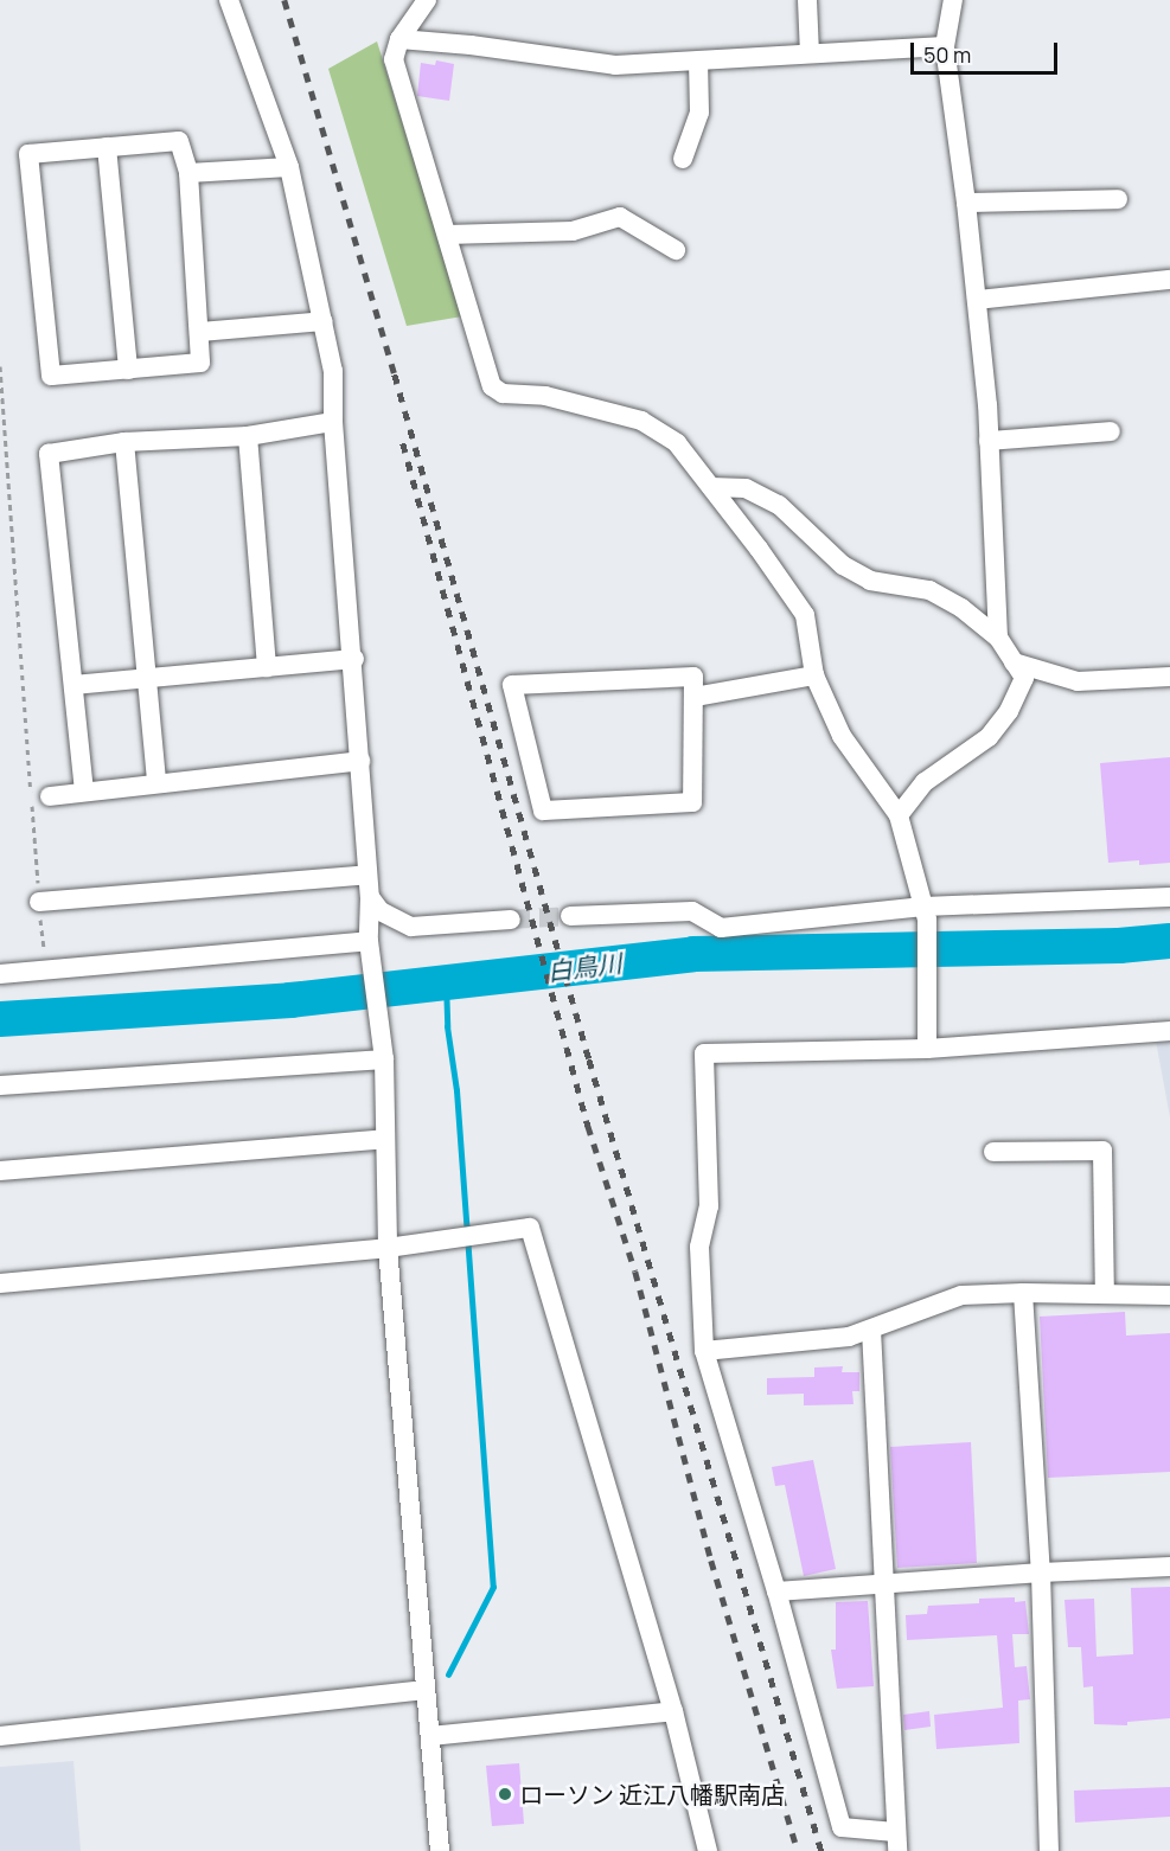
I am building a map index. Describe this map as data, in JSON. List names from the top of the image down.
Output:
{
  "water": ["白鳥川"],
  "places": ["ローソン 近江八幡駅南店"],
  "scale_bar": "50 m"
}
